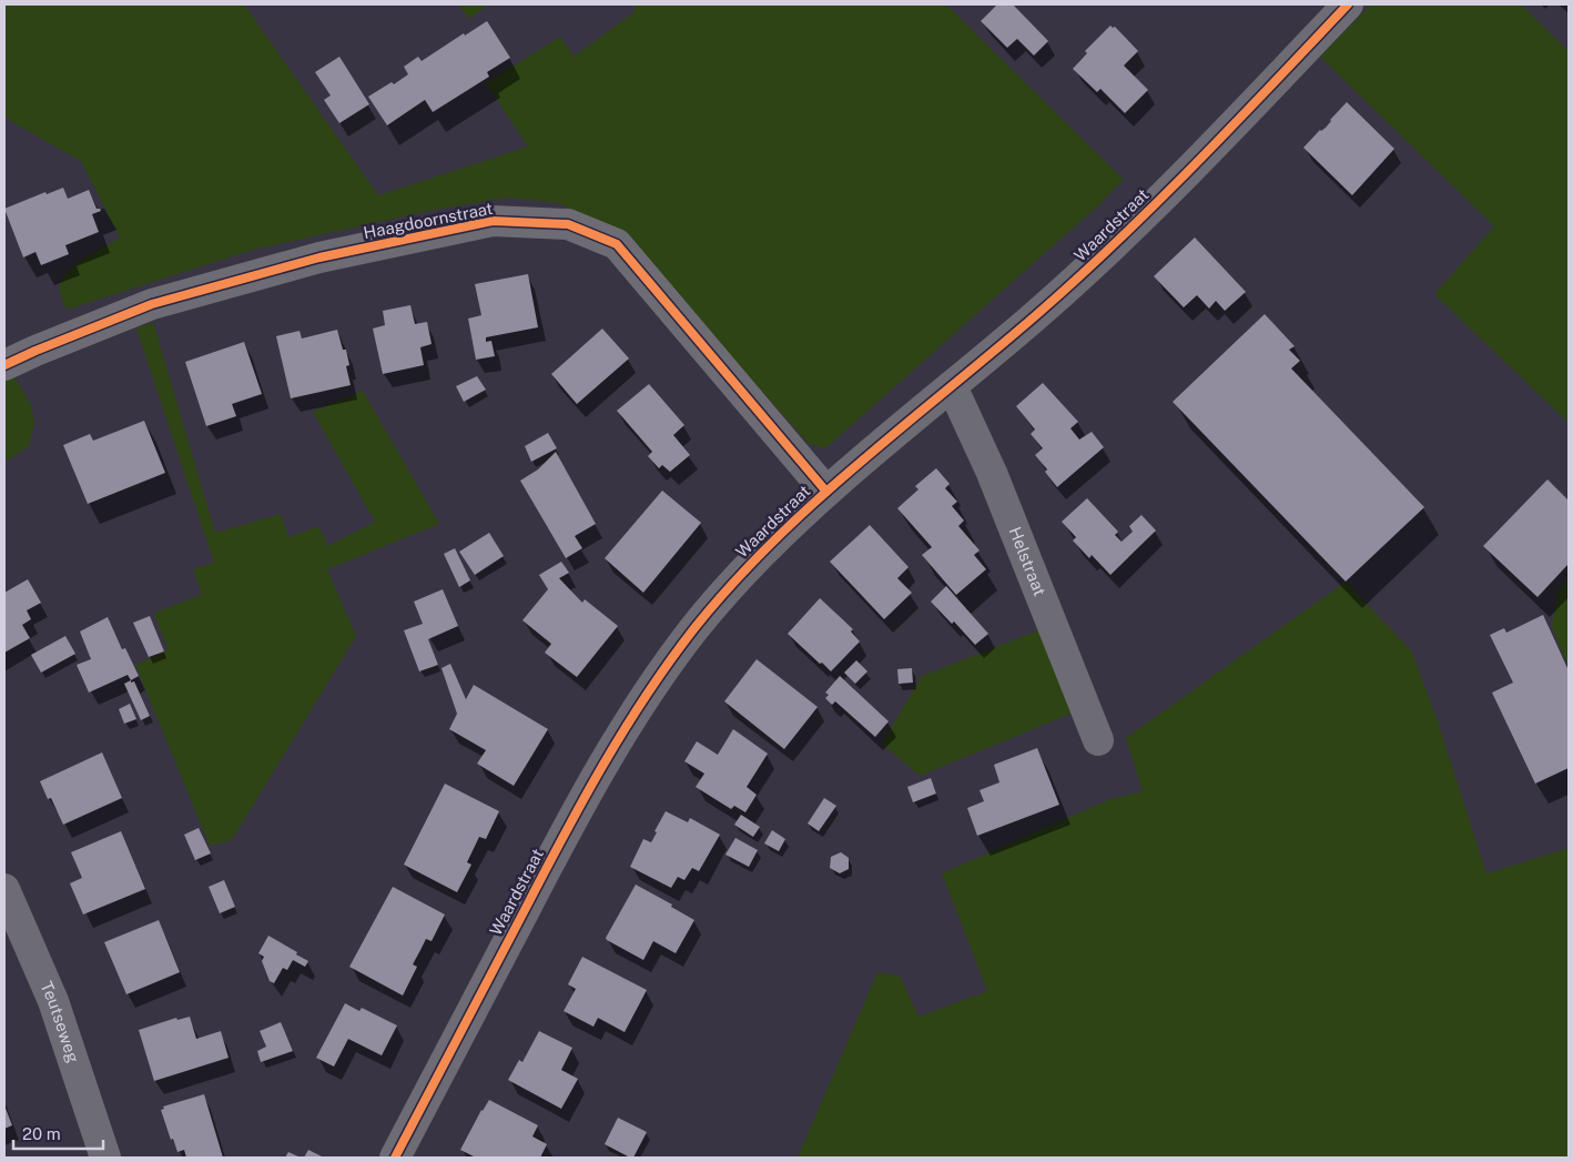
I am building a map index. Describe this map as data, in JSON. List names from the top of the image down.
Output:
{
  "streets": {
    "street": [
      "Haagdoornstraat",
      "Waardstraat",
      "Helstraat",
      "Teutseweg"
    ]
  },
  "crossings": [
    ["Haagdoornstraat", "Waardstraat"],
    ["Waardstraat", "Helstraat"]
  ],
  "scale_bar": "20 m"
}
